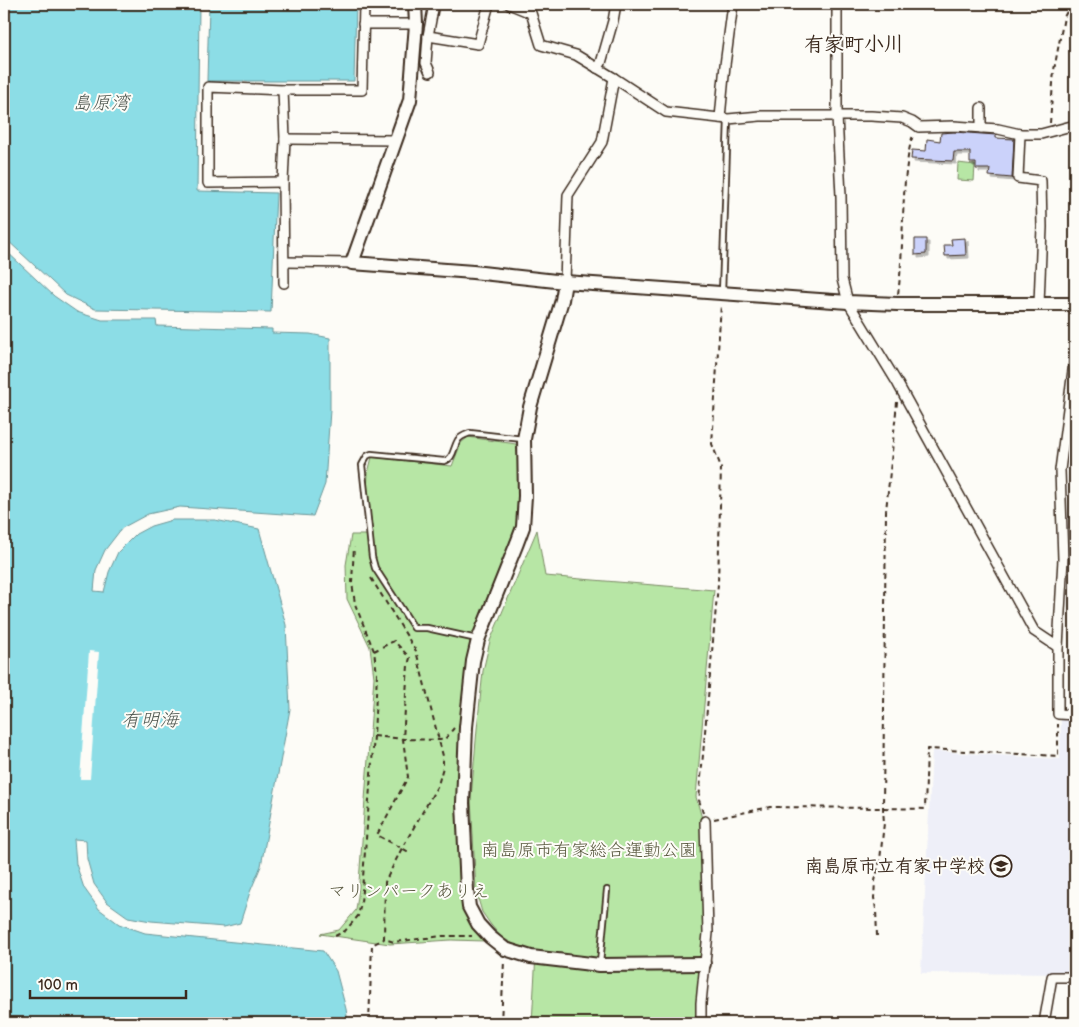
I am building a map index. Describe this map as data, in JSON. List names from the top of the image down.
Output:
{
  "districts": ["有家町小川"],
  "water": ["島原湾", "有明海"],
  "parks": ["南島原市有家総合運動公園", "マリンパークありえ"],
  "places": {
    "school or university": ["南島原市立有家中学校"]
  },
  "scale_bar": "100 m"
}
